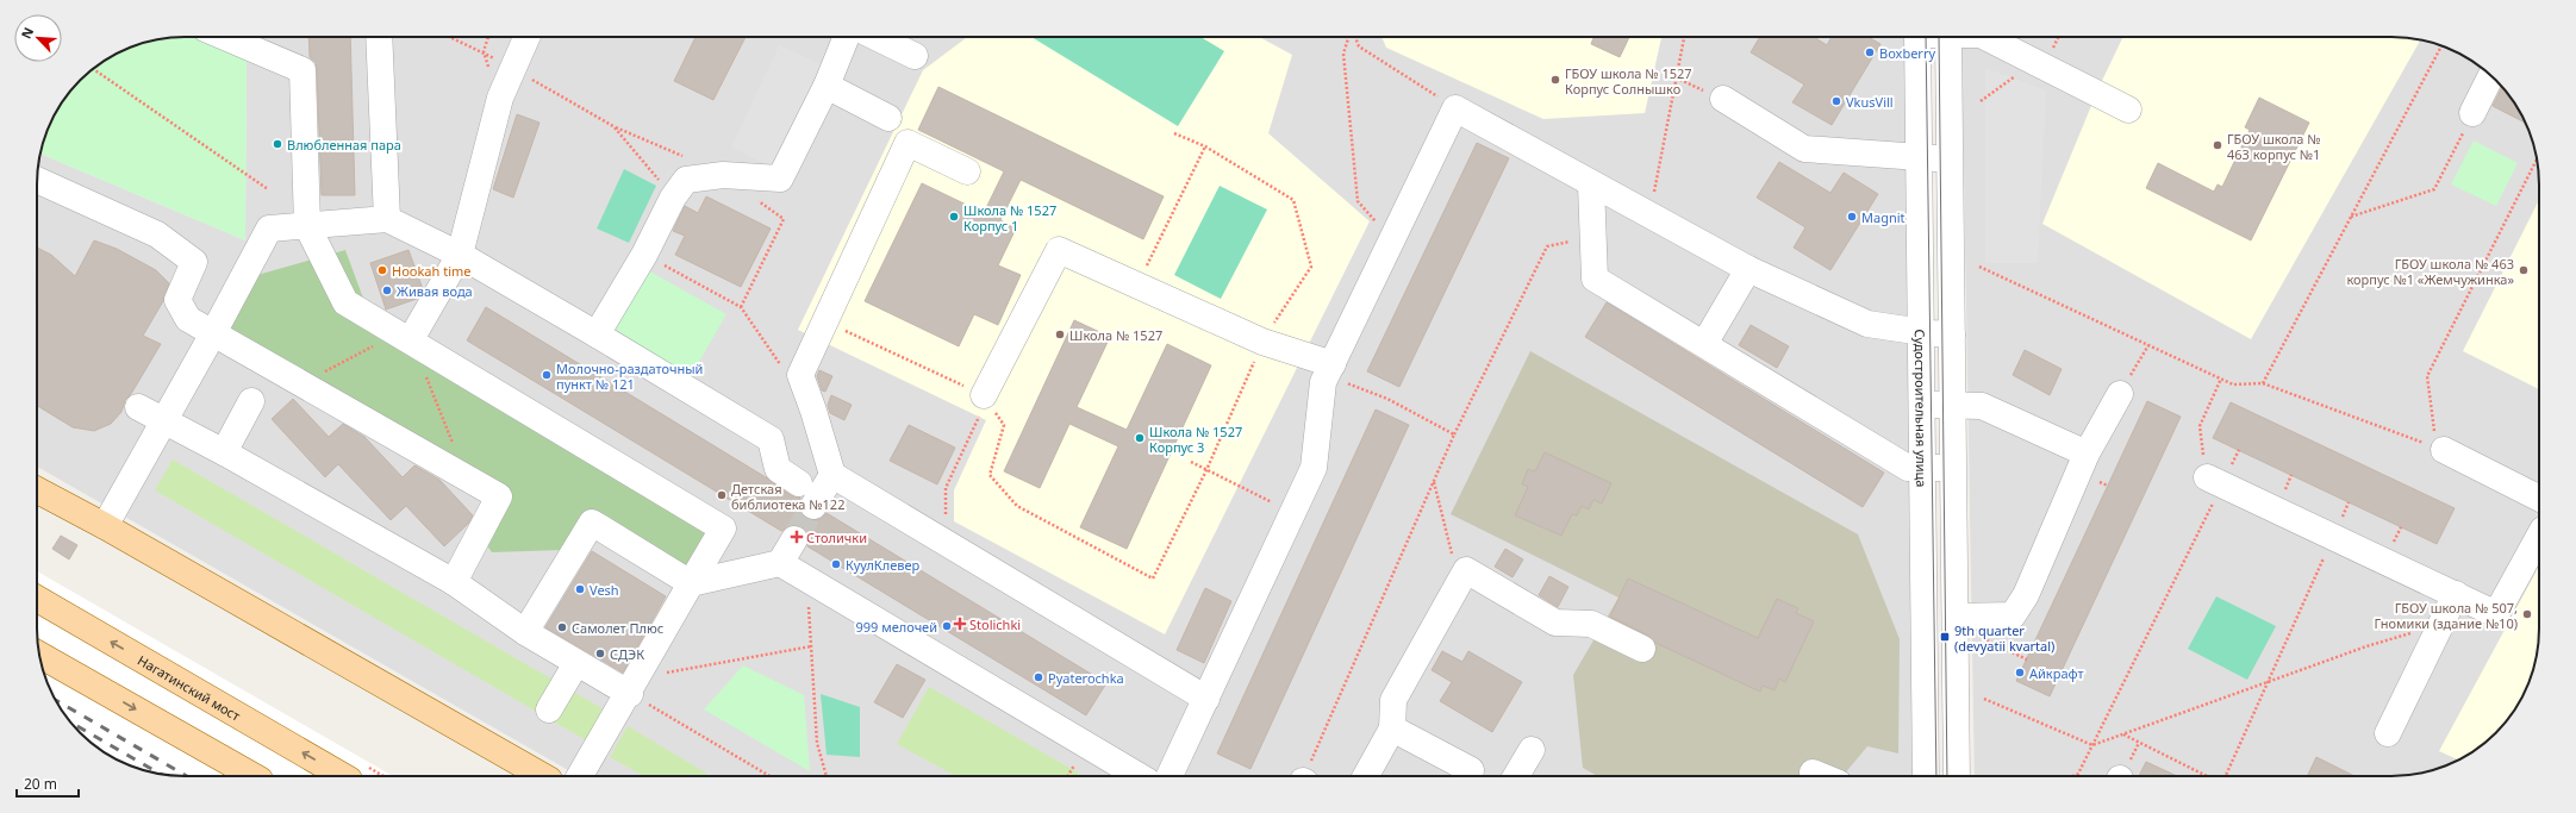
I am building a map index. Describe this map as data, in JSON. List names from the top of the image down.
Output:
{
  "streets": {
    "main road": ["Нагатинский мост"],
    "street": ["Судостроительная улица"]
  },
  "places": {
    "other": [
      "Boxberry",
      "ГБОУ школа № 1527 Корпус Солнышко",
      "VkusVill",
      "Влюбленная пара",
      "ГБОУ школа № 463 корпус №1",
      "Школа № 1527 Корпус 1",
      "Magnit",
      "Hookah time",
      "ГБОУ школа № 463 корпус №1 «Жемчужинка»",
      "Живая вода",
      "Школа № 1527",
      "Молочно-раздаточный пункт № 121",
      "Школа № 1527 Корпус 3",
      "Детская библиотека №122",
      "КуулКлевер",
      "Vesh",
      "ГБОУ школа № 507, Гномики (здание №10)",
      "999 мелочей",
      "Самолет Плюс",
      "СДЭК",
      "Айкрафт",
      "Pyaterochka"
    ],
    "health": ["Столички", "Stolichki"],
    "transit": ["9th quarter (devyatii kvartal)"]
  },
  "scale_bar": "20 m",
  "north": "top left"
}
